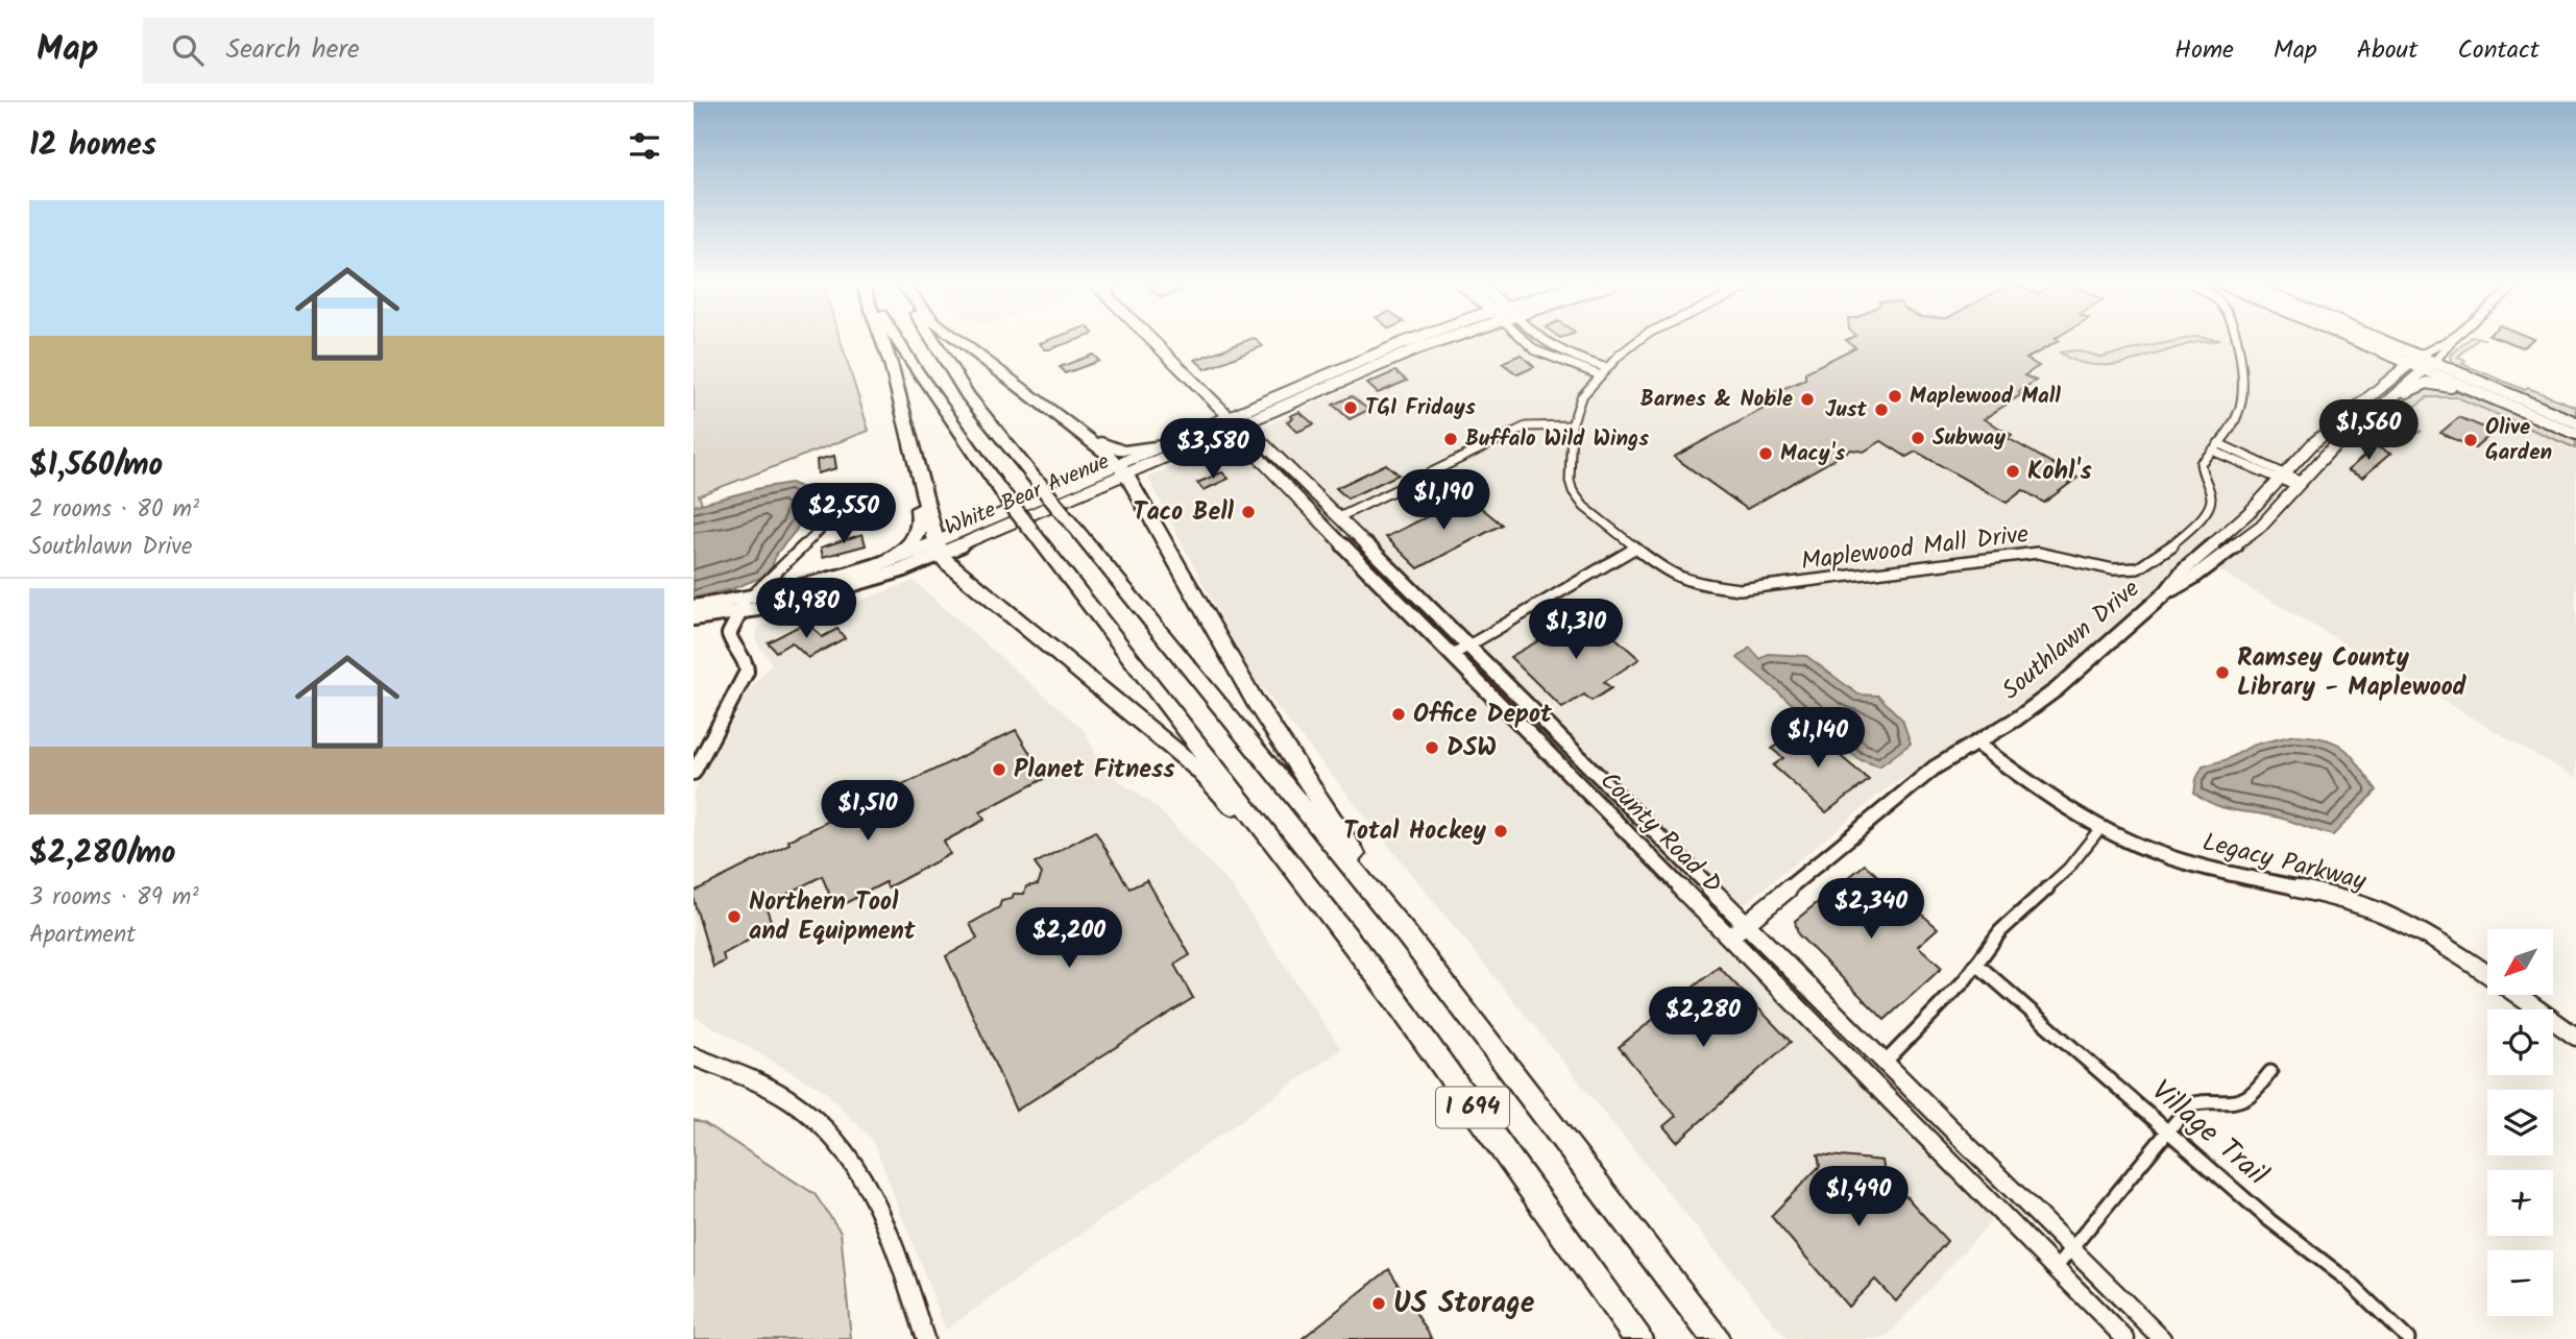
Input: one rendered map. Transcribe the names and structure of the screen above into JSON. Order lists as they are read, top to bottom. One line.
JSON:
{"streets":{"highway":["I 694"],"main road":["White Bear Avenue","Southlawn Drive","County Road D"],"street":["Maplewood Mall Drive","Legacy Parkway","Village Trail"]},"crossings":[["White Bear Avenue","County Road D"],["Southlawn Drive","County Road D"],["Southlawn Drive","Legacy Parkway"]],"places":["Maplewood Mall","Barnes & Noble","TGI Fridays","Just","Subway","Buffalo Wild Wings","Olive Garden","Macy's","Kohl's","Taco Bell","Ramsey County Library - Maplewood","Office Depot","DSW","Planet Fitness","Total Hockey","Northern Tool and Equipment","US Storage"],"north":"bottom left","page":{"header":"Map","search":"Search here","nav":["Home","Map","About","Contact"],"heading":"12 homes","list":[{"name":"$1,560/mo","note":"2 rooms · 80 m² · Southlawn Drive"},{"name":"$2,280/mo","note":"3 rooms · 89 m² · Apartment"}],"price":["$1,560","$3,580","$1,190","$2,550","$1,980","$1,310","$1,140","$1,510","$2,340","$2,200","$2,280","$1,490"],"map_buttons":["+","−"]}}
